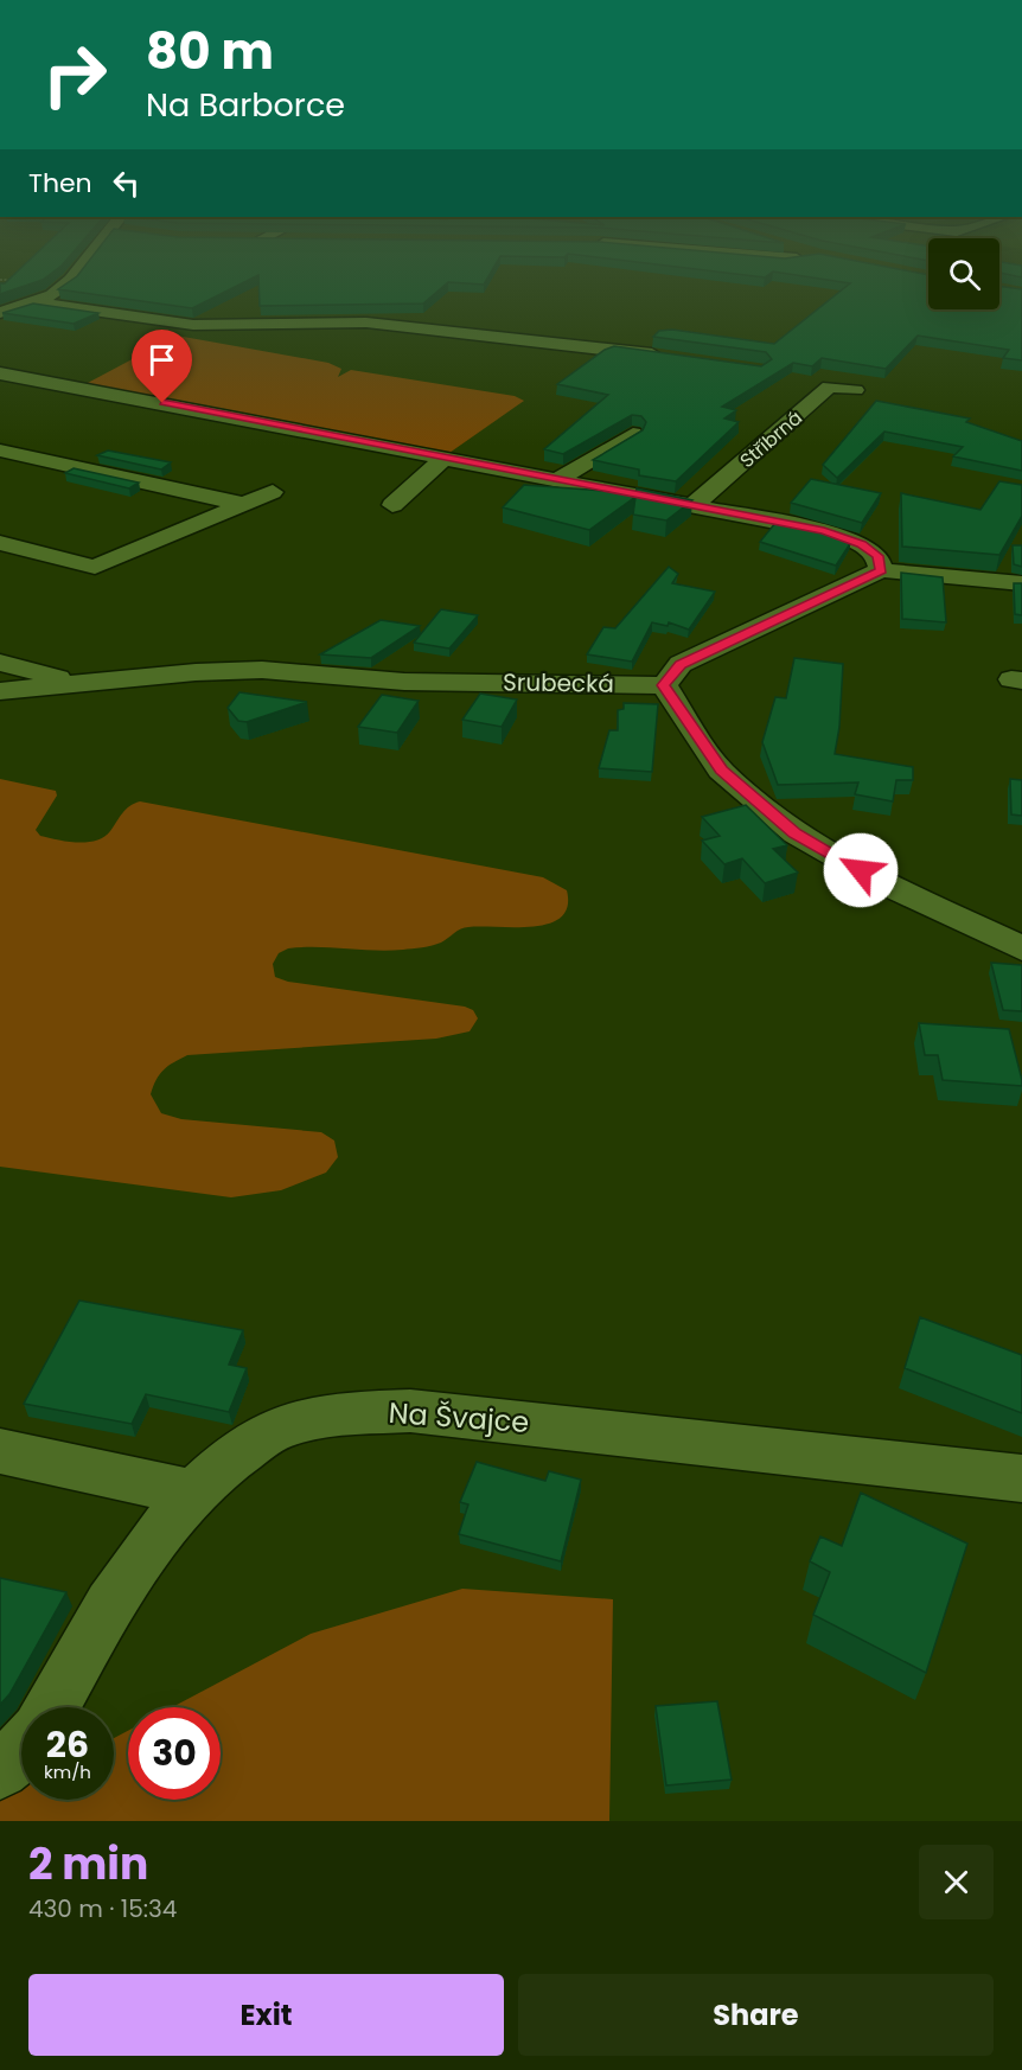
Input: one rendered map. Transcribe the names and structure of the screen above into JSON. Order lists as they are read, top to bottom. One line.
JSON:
{"streets":{"street":["Stříbrná","Srubecká","Na Švajce"]},"page":{"turn":["80 m","Na Barborce"],"then":"Then","speed":"26 km/h","limit":"30","heading":["2 min","430 m · 15:34"],"buttons":["Exit","Share"]}}
